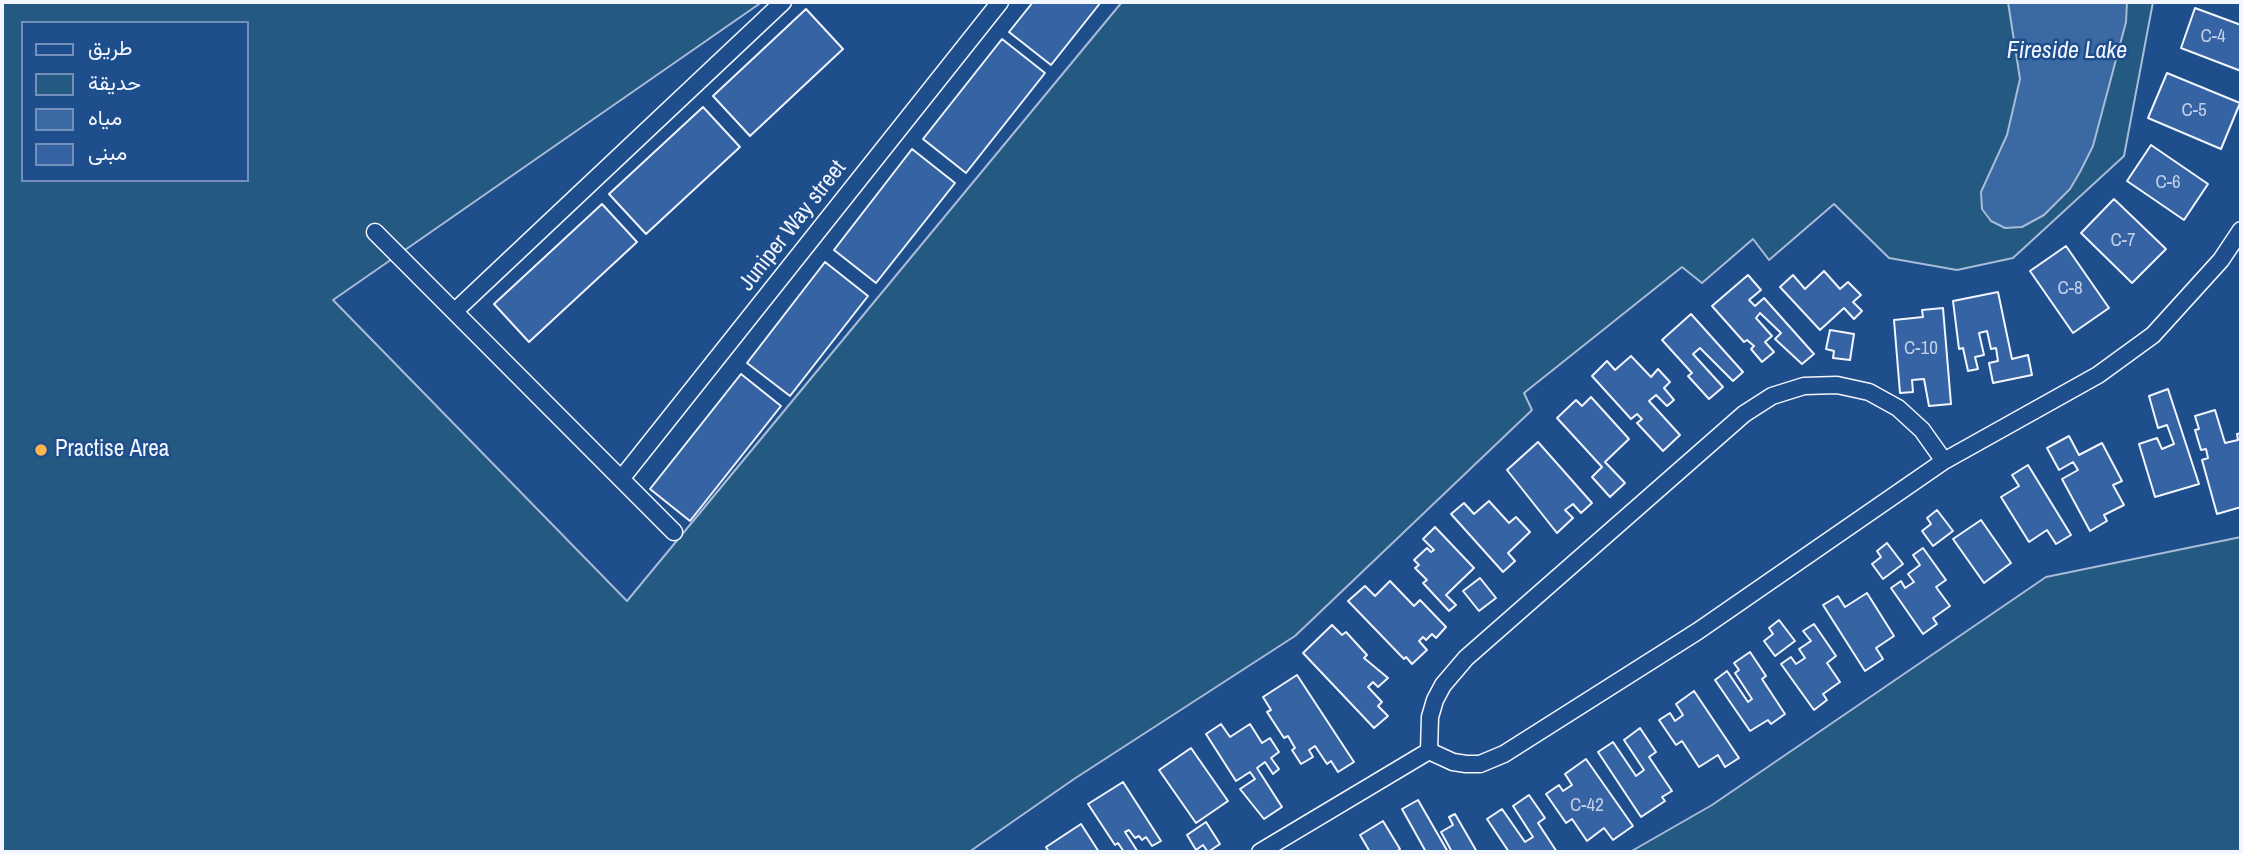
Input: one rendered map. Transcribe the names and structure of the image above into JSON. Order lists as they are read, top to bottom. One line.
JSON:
{"streets":{"street":["Juniper Way street"]},"water":["Fireside Lake"],"places":["Practise Area"],"house_numbers":["C-4","C-5","C-6","C-7","C-8","C-10","C-42"],"legend":["طريق","حديقة","مياه","مبنى"]}
